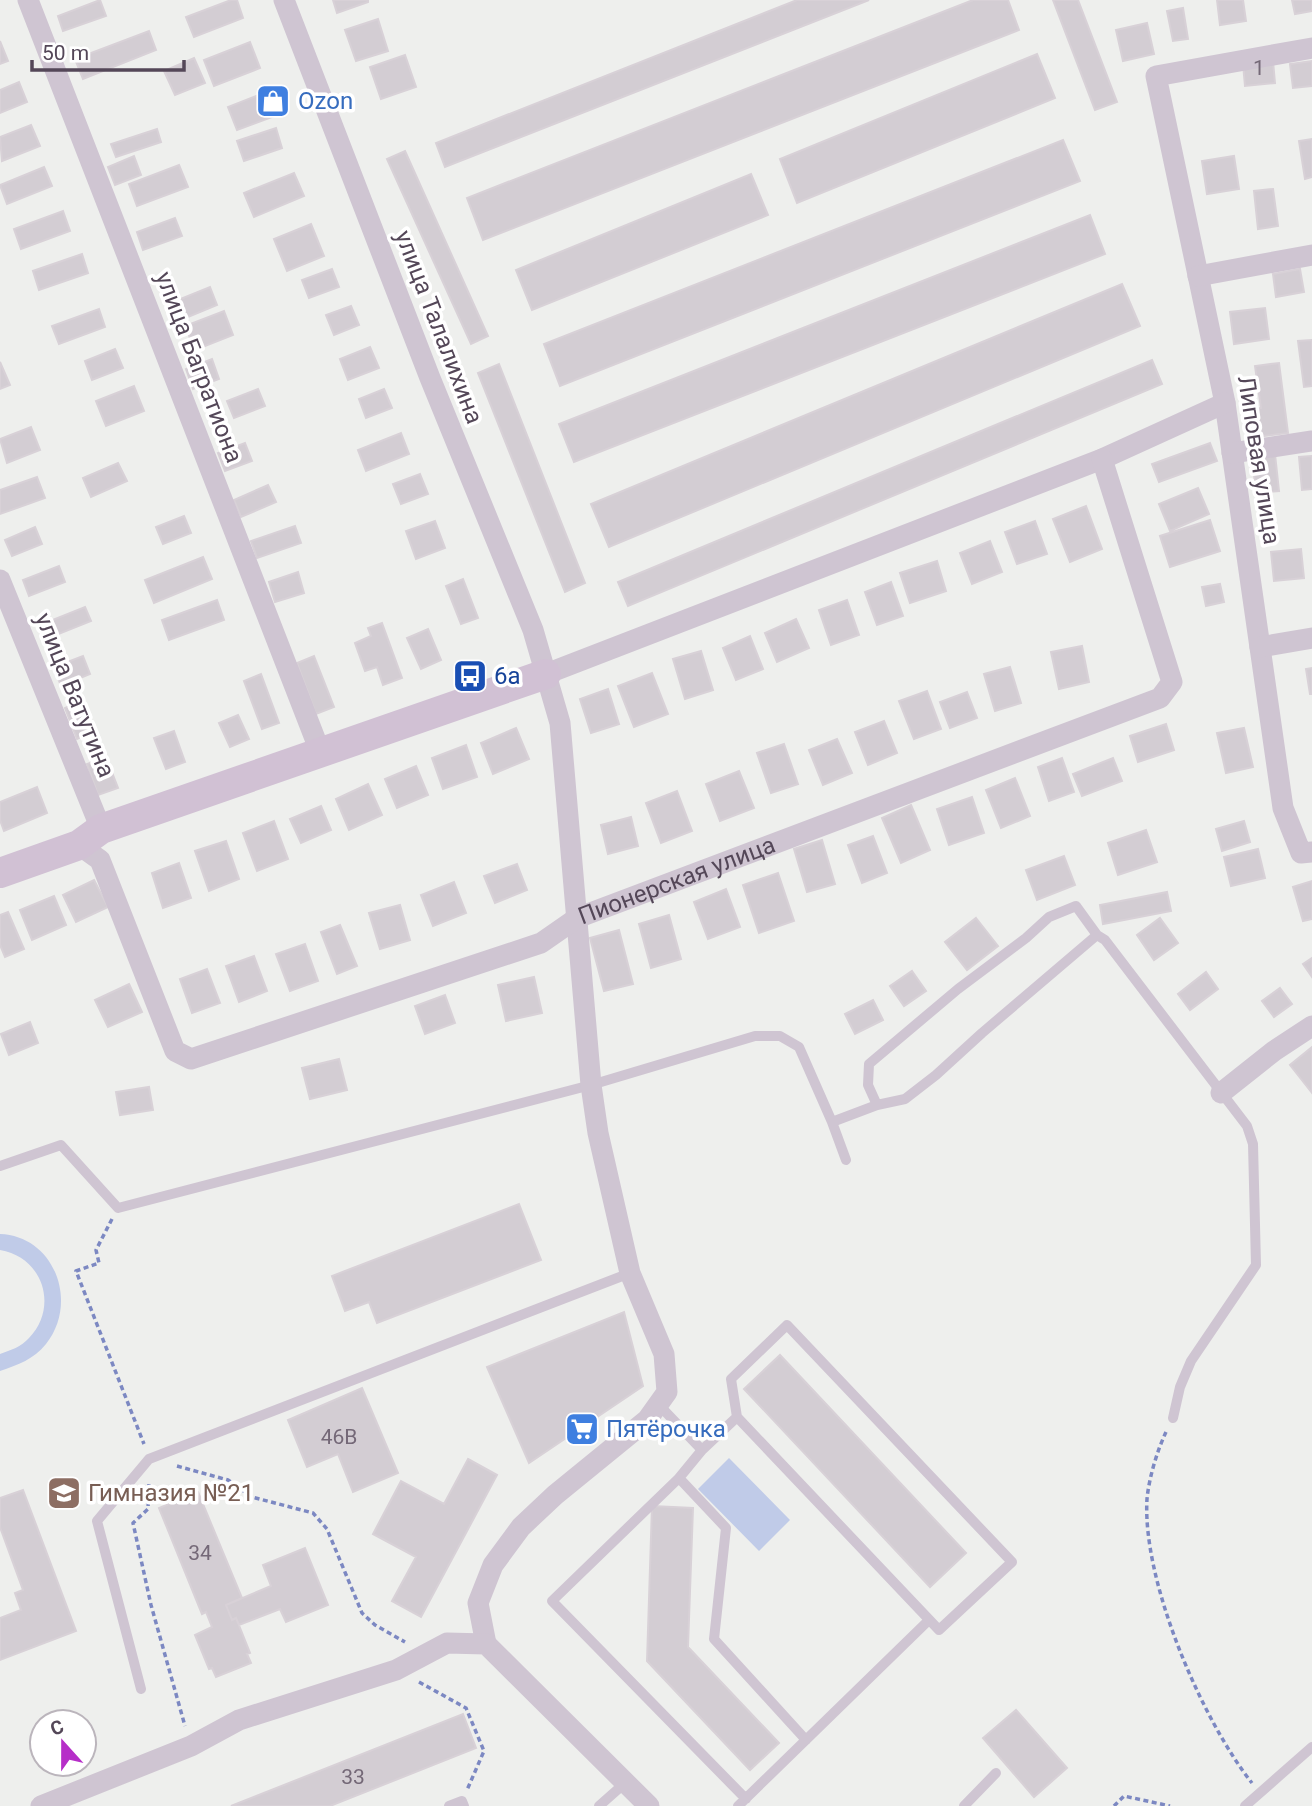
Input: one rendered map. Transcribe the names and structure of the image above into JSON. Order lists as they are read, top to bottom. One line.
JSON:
{"streets":{"street":["улица Талалихина","улица Багратиона","Липовая улица","улица Ватутина","Пионерская улица"]},"crossings":[["улица Талалихина","Пионерская улица"],["улица Ватутина","Пионерская улица"]],"places":{"shop":["Ozon"],"bus stop":["6а"],"supermarket":["Пятёрочка"],"school or university":["Гимназия №21"]},"house_numbers":["1","46В","34","33"],"scale_bar":"50 m","north":"top"}
